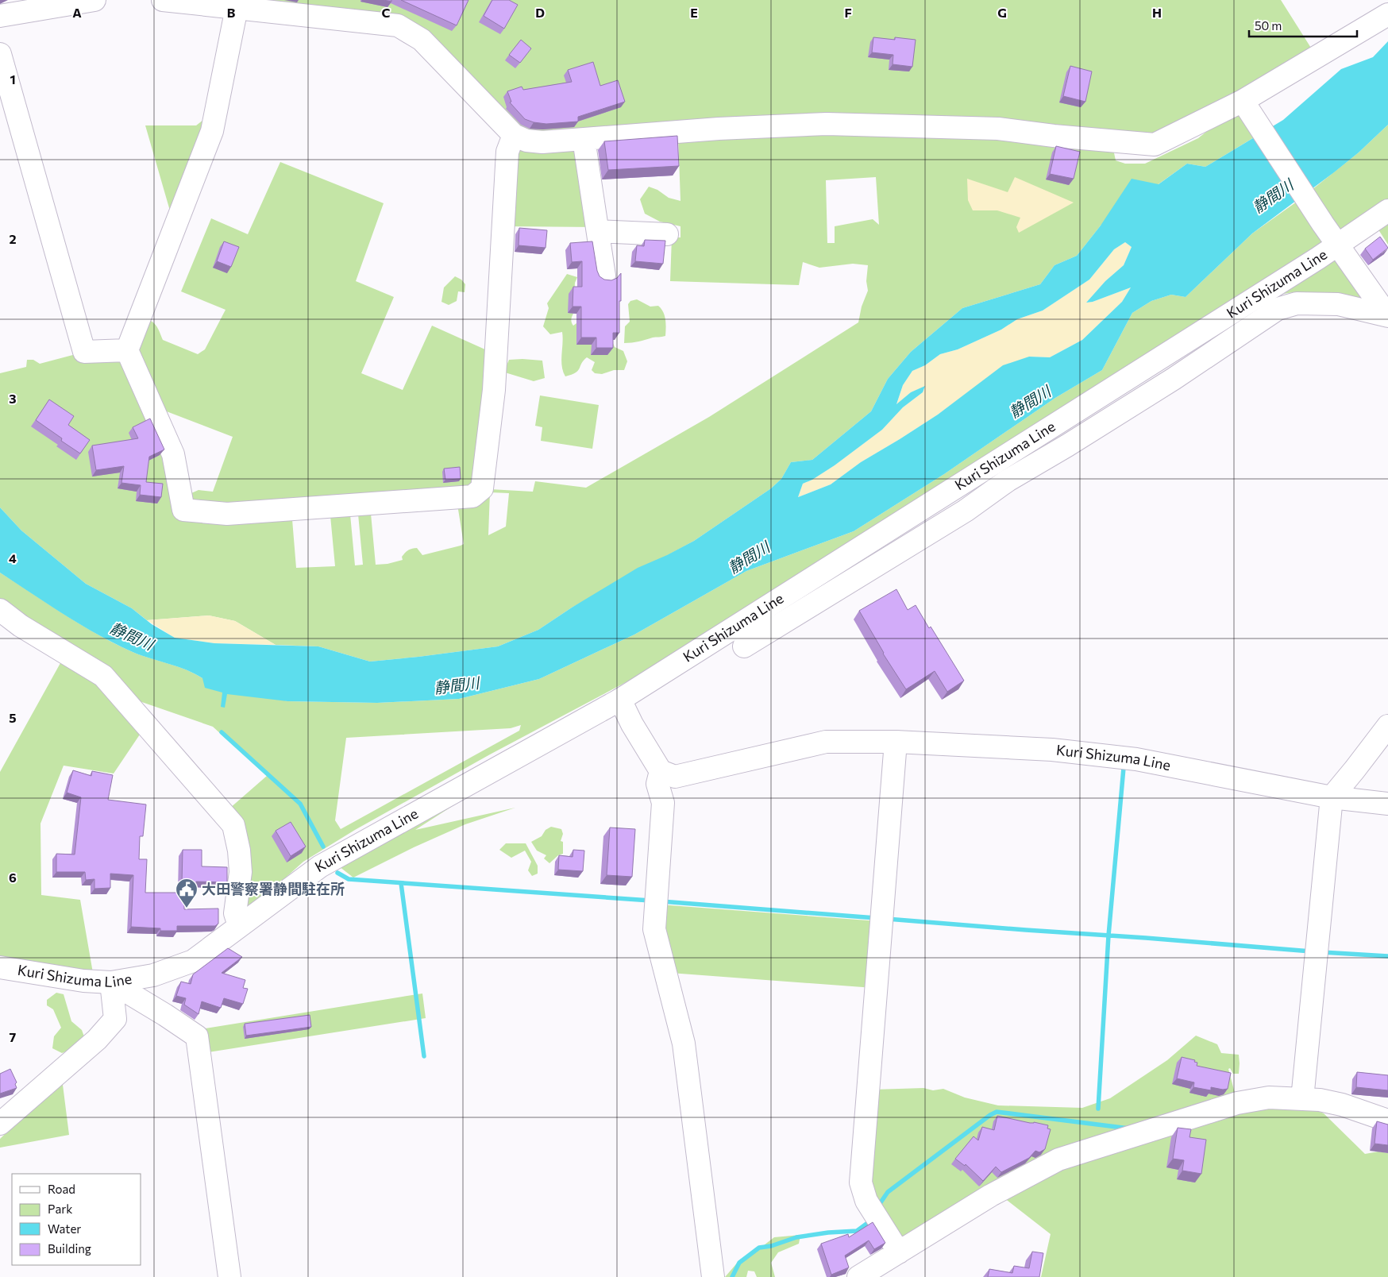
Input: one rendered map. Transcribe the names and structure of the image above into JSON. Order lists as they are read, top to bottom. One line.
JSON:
{"streets":{"street":["Kuri Shizuma Line"]},"water":["静間川"],"places":{"public building":["大田警察署静間駐在所"]},"legend":["Road","Park","Water","Building"],"scale_bar":"50 m","grid":{"columns":["A","B","C","D","E","F","G","H"],"rows":["1","2","3","4","5","6","7"]}}
